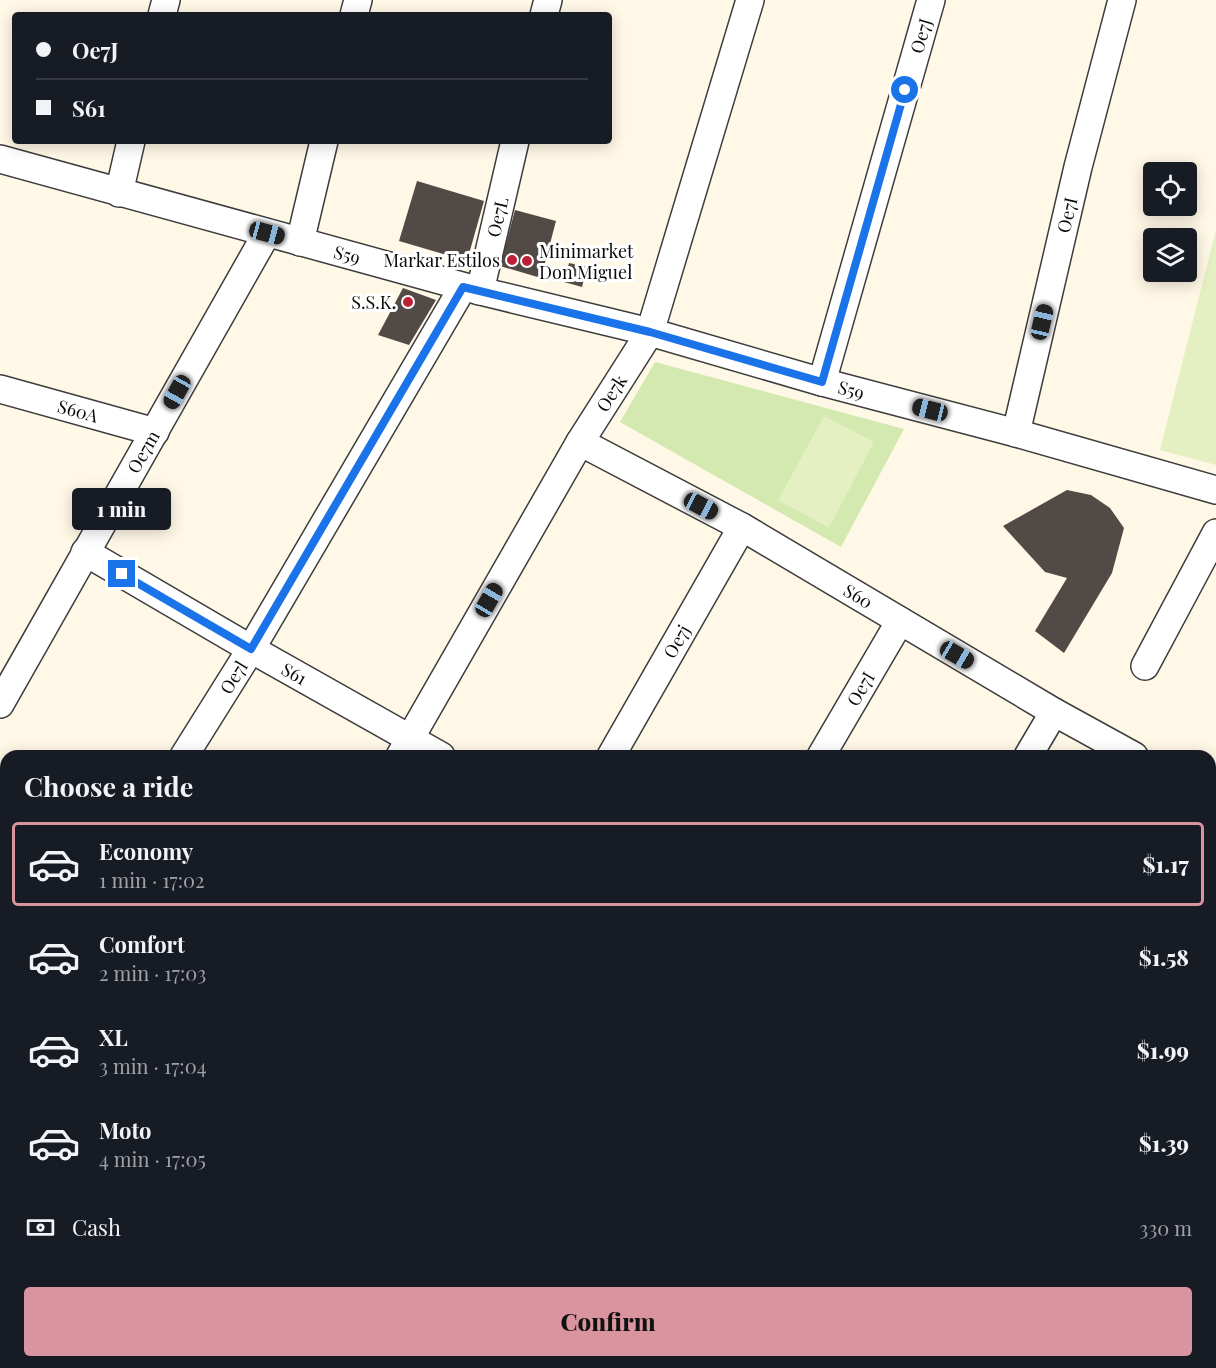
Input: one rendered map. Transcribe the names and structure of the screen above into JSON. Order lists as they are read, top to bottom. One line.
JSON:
{"streets":{"street":["Oe7J","Oe7L","Oe7I","S59","Oe7k","S60A","Oe7m","S60","Oe7j","S61","Oe7l"]},"crossings":[["Oe7J","S59"],["Oe7L","S59"],["Oe7L","Oe7l"],["Oe7I","S59"],["Oe7I","S60"],["S59","Oe7k"],["S59","Oe7m"],["S59","Oe7l"],["Oe7k","S60"],["Oe7k","S61"],["S60A","Oe7m"],["Oe7m","S61"],["S60","Oe7j"],["S61","Oe7l"]],"places":["Markar Estilos","Minimarket Don Miguel","S.S.K."],"page":{"banner":["Oe7J","S61"],"bubble":"1 min","heading":"Choose a ride","list":[{"name":"Economy","note":"1 min · 17:02","value":"$1.17"},{"name":"Comfort","note":"2 min · 17:03","value":"$1.58"},{"name":"XL","note":"3 min · 17:04","value":"$1.99"},{"name":"Moto","note":"4 min · 17:05","value":"$1.39"}],"pay":["Cash","330 m"],"buttons":"Confirm"}}
